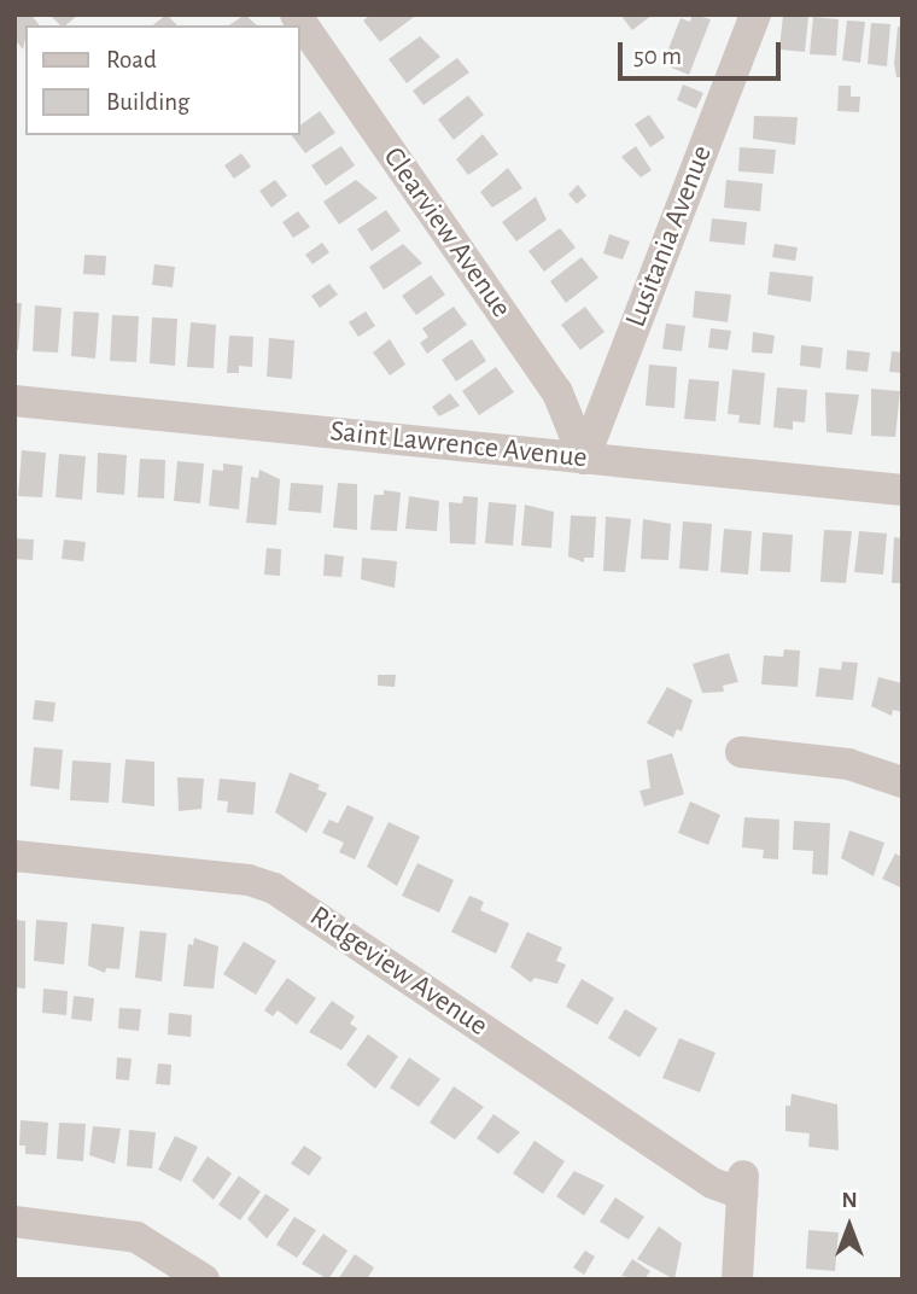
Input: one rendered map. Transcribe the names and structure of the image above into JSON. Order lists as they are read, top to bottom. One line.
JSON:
{"streets":{"street":["Clearview Avenue","Lusitania Avenue","Saint Lawrence Avenue","Ridgeview Avenue"]},"crossings":[["Clearview Avenue","Lusitania Avenue"],["Clearview Avenue","Saint Lawrence Avenue"],["Lusitania Avenue","Saint Lawrence Avenue"]],"legend":["Road","Building"],"scale_bar":"50 m","north":"top"}
